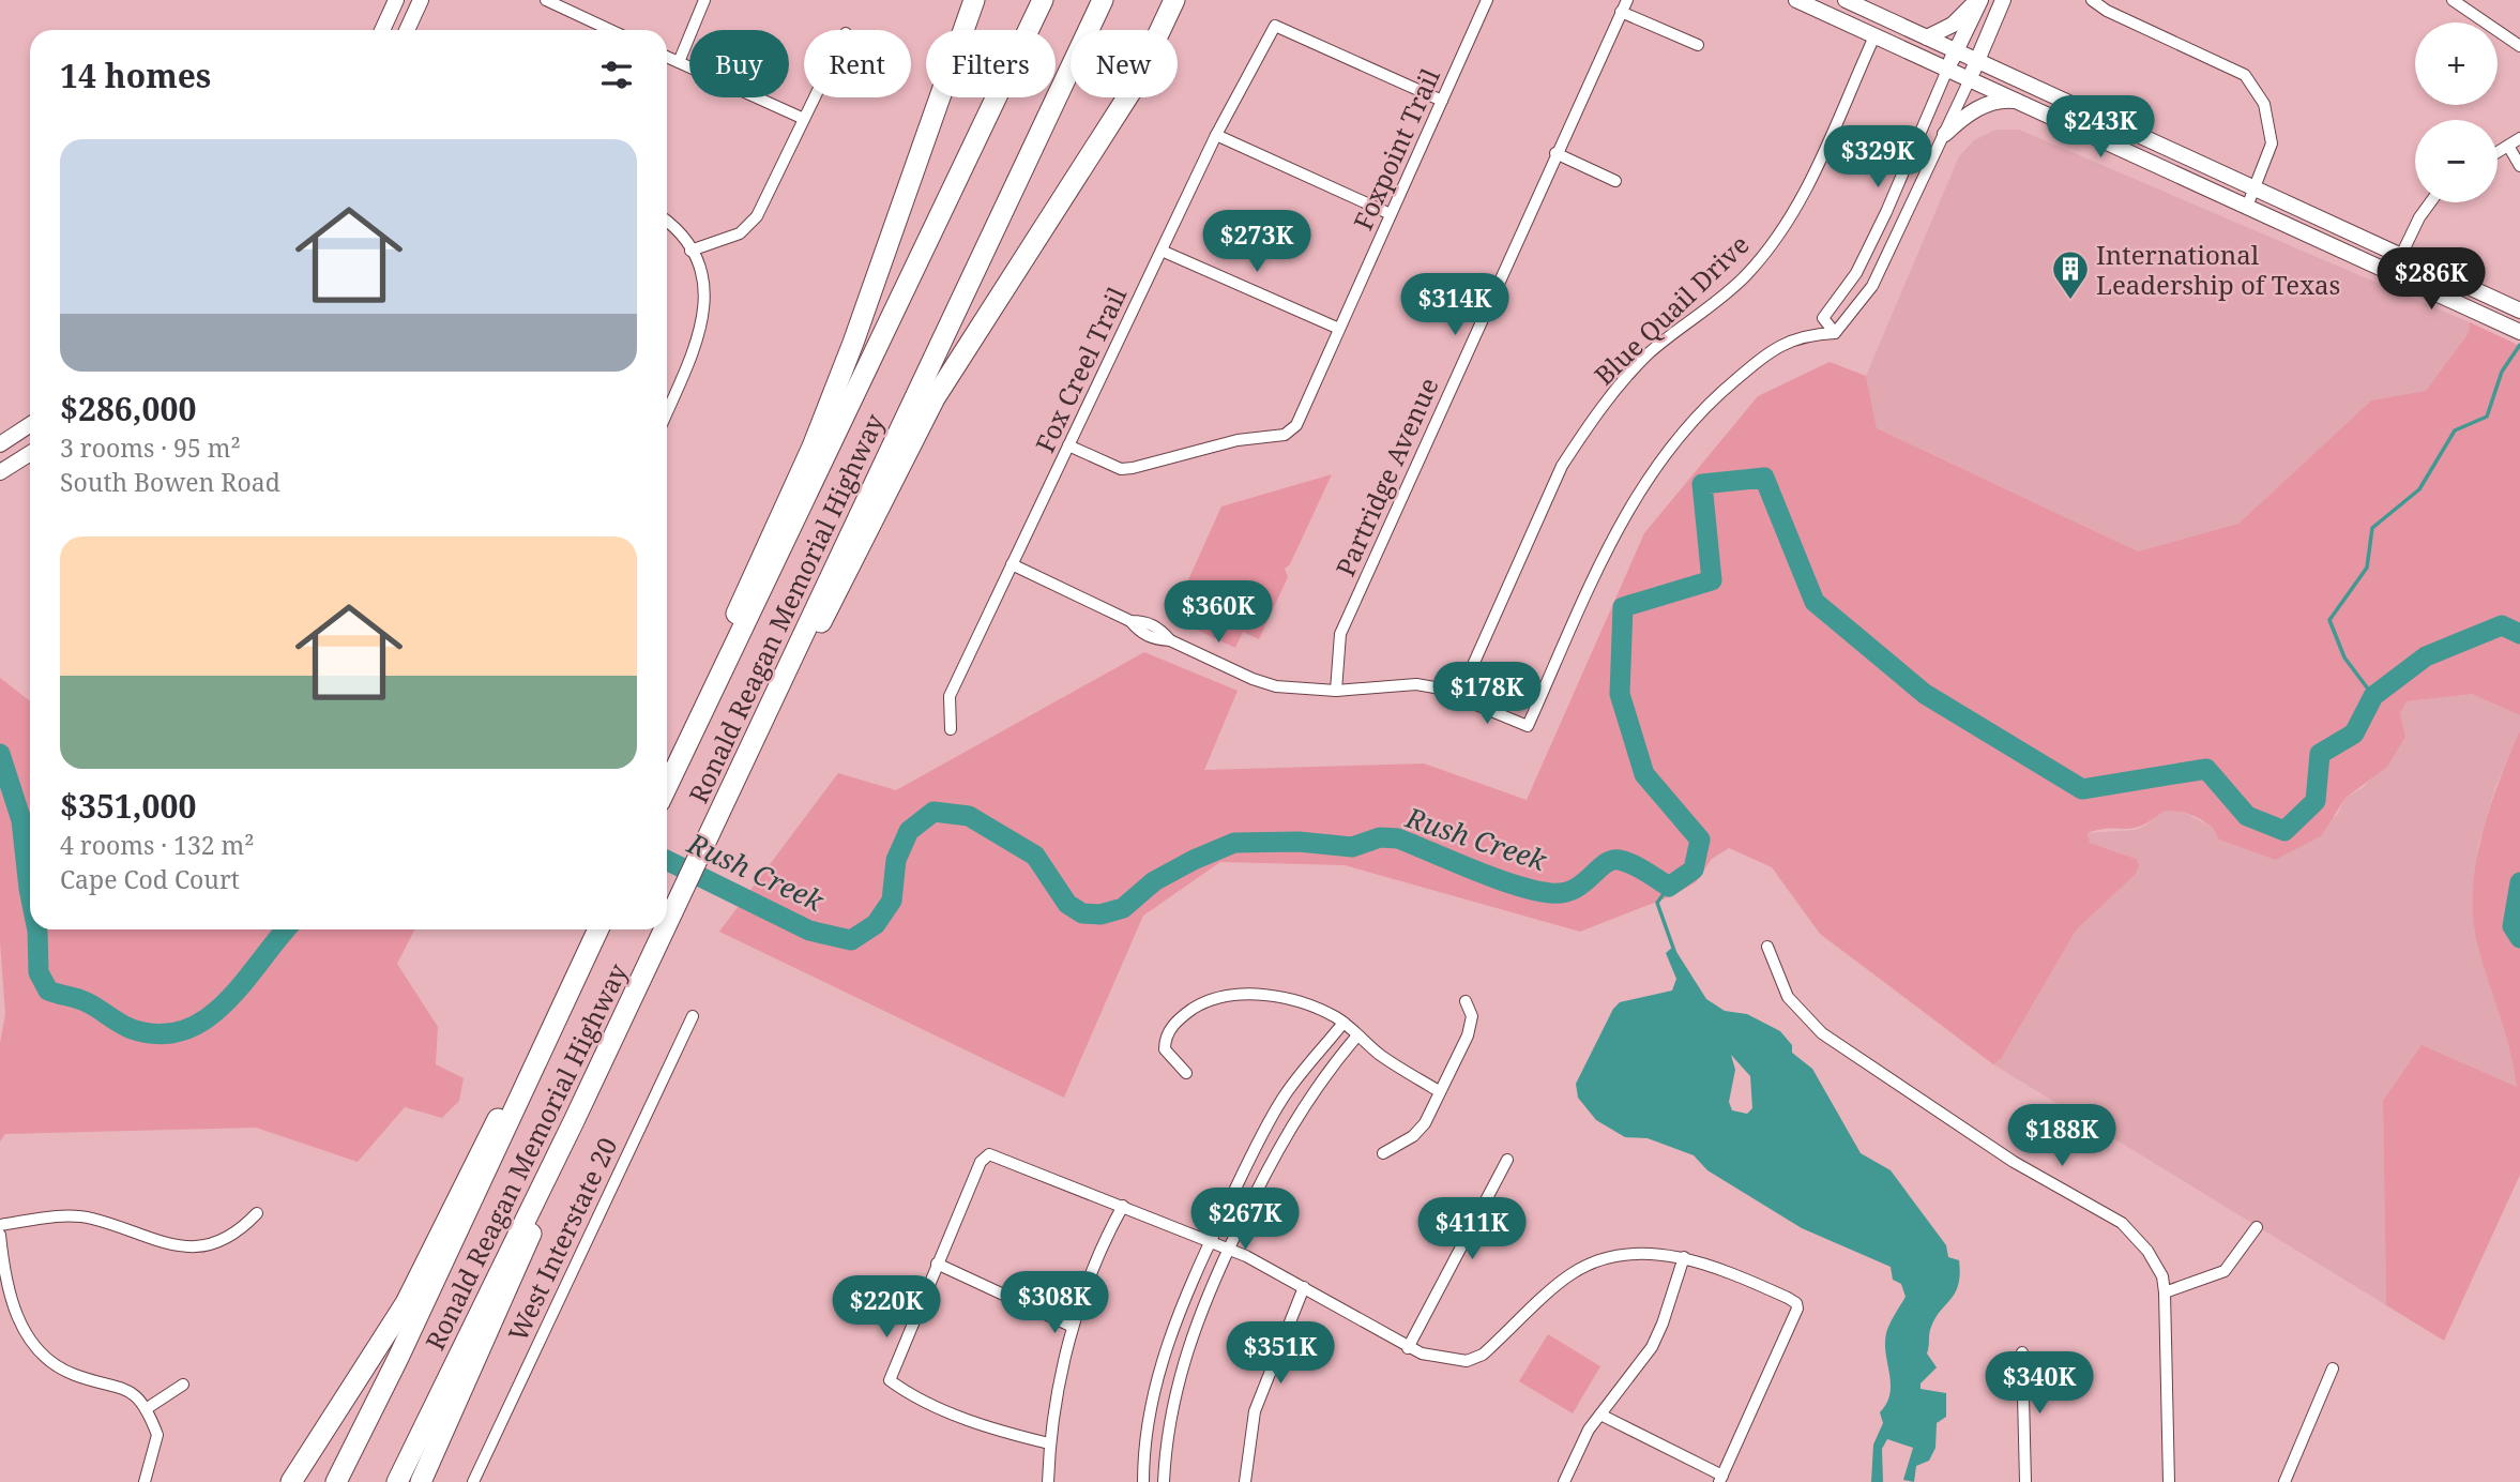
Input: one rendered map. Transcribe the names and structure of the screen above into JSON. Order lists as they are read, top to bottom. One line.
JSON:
{"streets":{"highway":["Ronald Reagan Memorial Highway"],"street":["Foxpoint Trail","Blue Quail Drive","Fox Creel Trail","Partridge Avenue","West Interstate 20"]},"crossings":[["Foxpoint Trail","Fox Creel Trail"]],"water":["Rush Creek"],"places":{"building":["International Leadership of Texas"]},"page":{"map_buttons":["+","−"],"chip":["Buy","Rent","Filters","New"],"heading":"14 homes","price":["$243K","$329K","$273K","$286K","$314K","$360K","$178K","$188K","$267K","$411K","$308K","$220K","$351K","$340K"],"list":[{"name":"$286,000","note":"3 rooms · 95 m² · South Bowen Road"},{"name":"$351,000","note":"4 rooms · 132 m² · Cape Cod Court"}]}}
